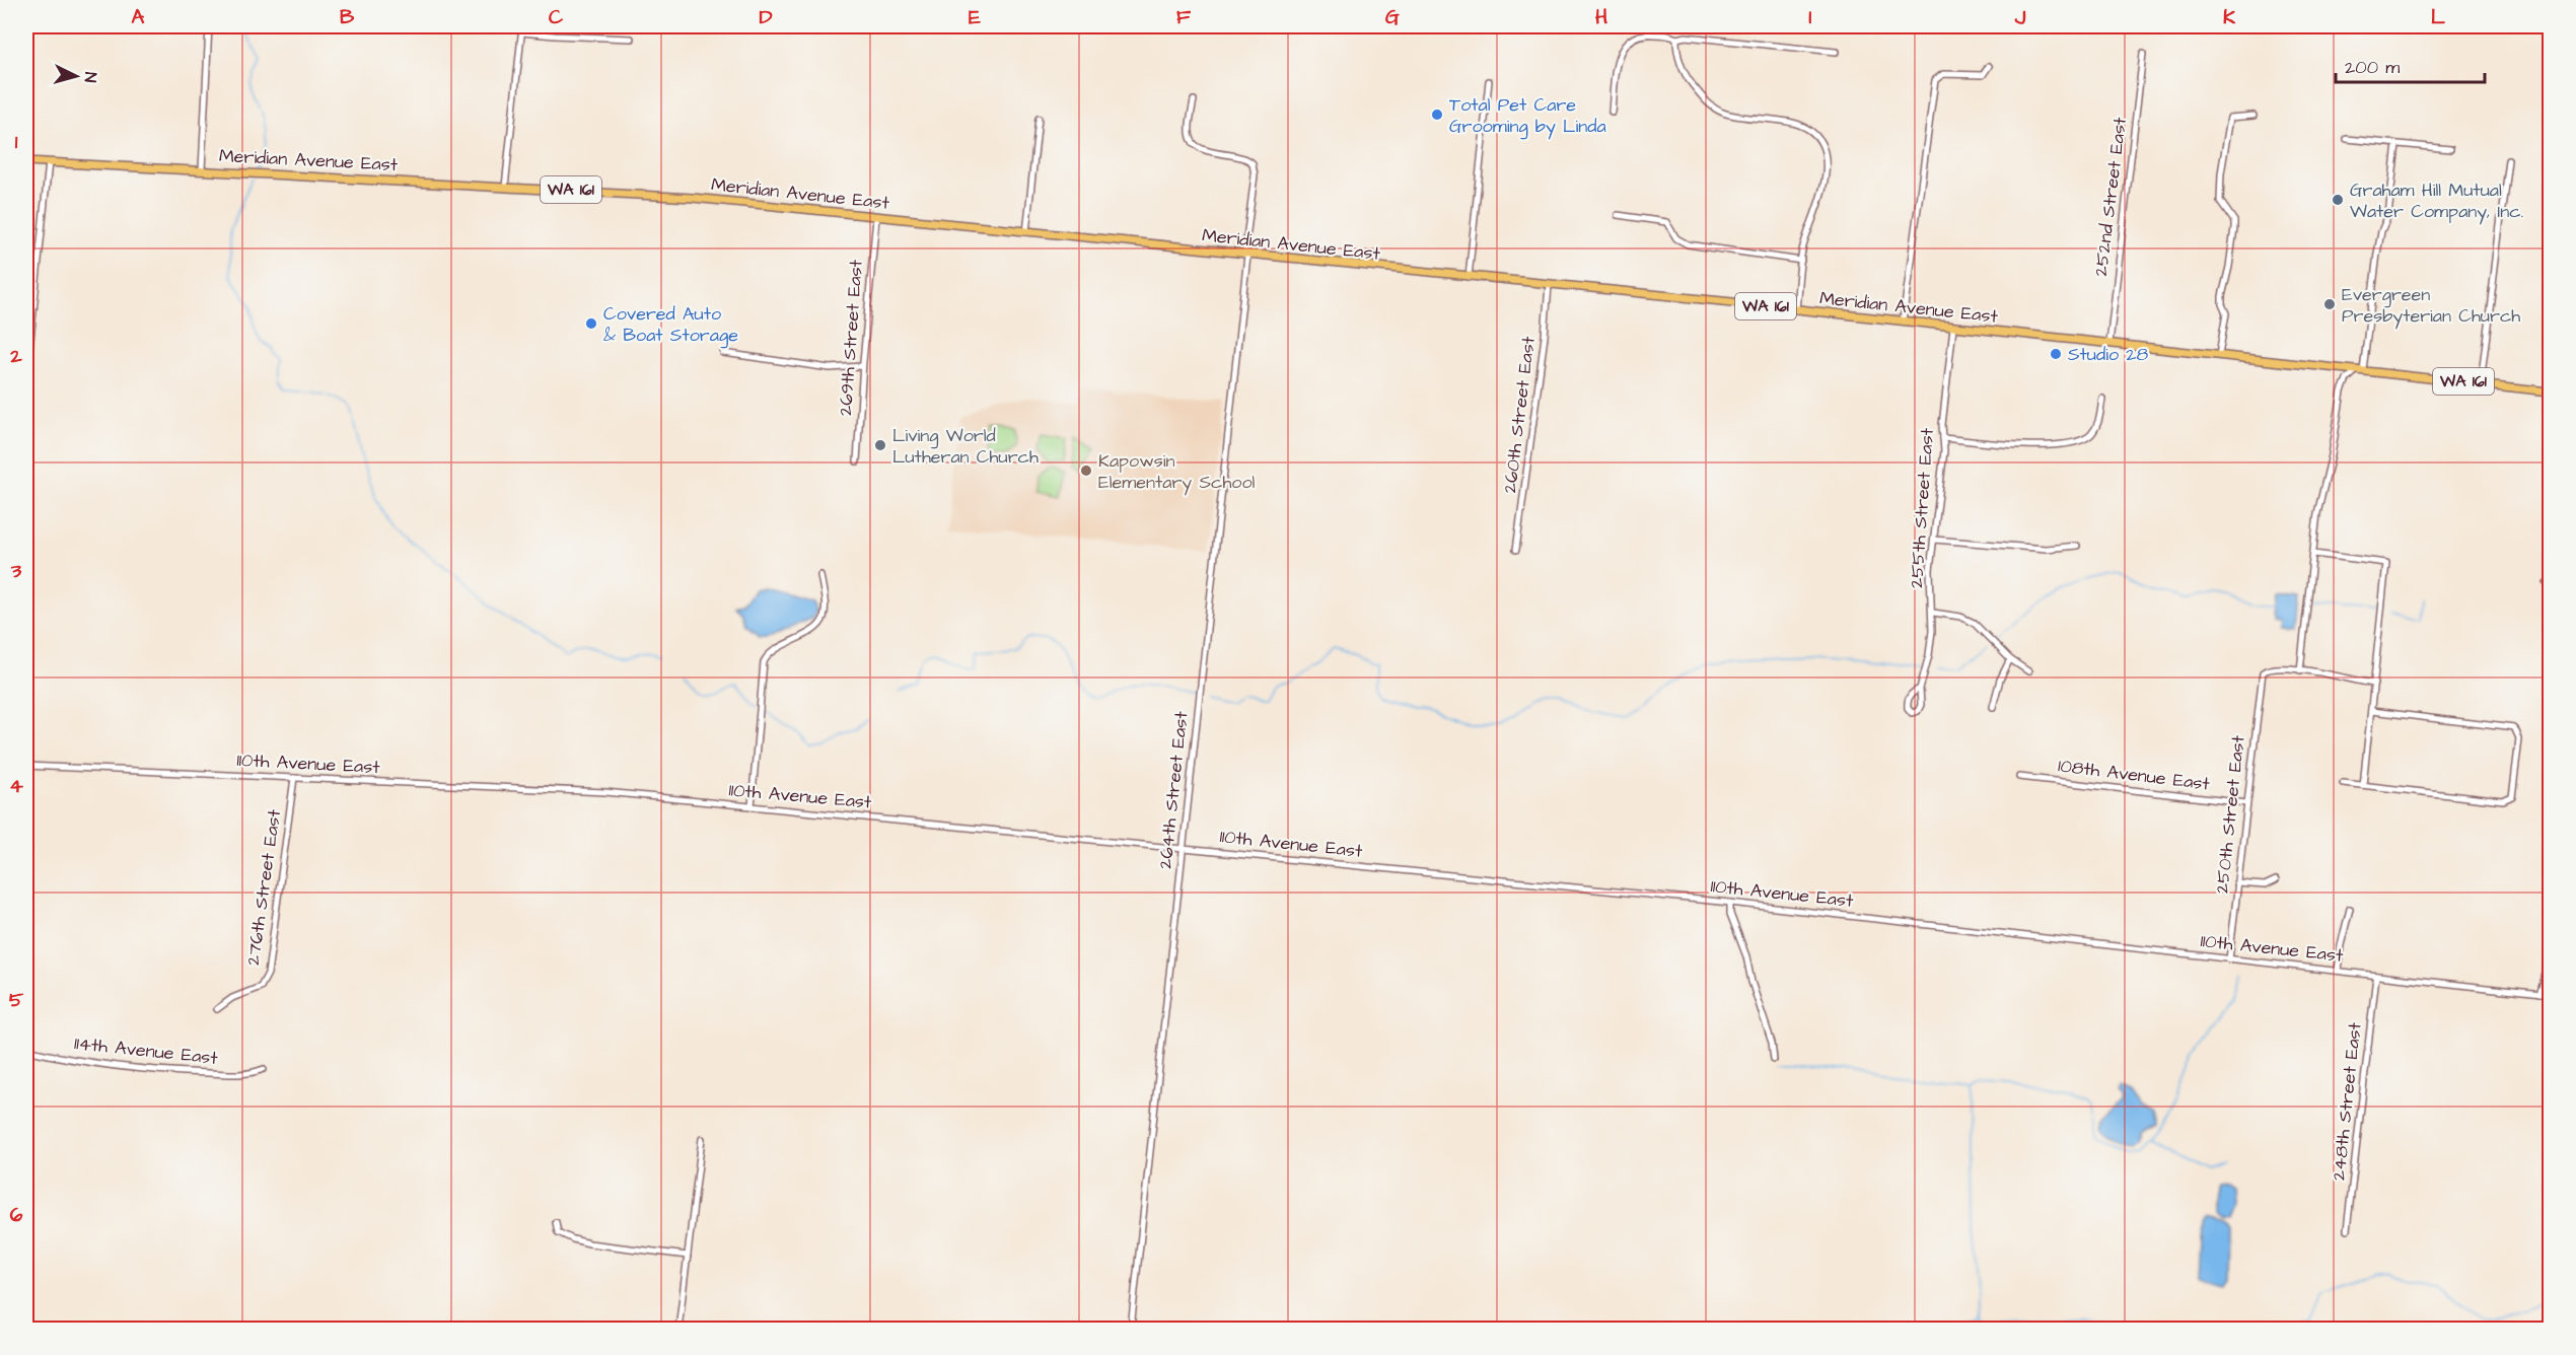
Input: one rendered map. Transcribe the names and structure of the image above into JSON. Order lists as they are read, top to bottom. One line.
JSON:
{"streets":{"main road":["Meridian Avenue East","WA 161"],"street":["252nd Street East","269th Street East","260th Street East","255th Street East","110th Avenue East","108th Avenue East","264th Street East","250th Street East","276th Street East","114th Avenue East","248th Street East"]},"crossings":[["Meridian Avenue East","252nd Street East"],["Meridian Avenue East","269th Street East"],["Meridian Avenue East","260th Street East"],["Meridian Avenue East","255th Street East"],["Meridian Avenue East","264th Street East"],["110th Avenue East","264th Street East"],["110th Avenue East","250th Street East"],["110th Avenue East","276th Street East"],["110th Avenue East","248th Street East"],["108th Avenue East","250th Street East"]],"places":["Total Pet Care Grooming by Linda","Graham Hill Mutual Water Company, Inc.","Evergreen Presbyterian Church","Covered Auto & Boat Storage","Studio 28","Living World Lutheran Church","Kapowsin Elementary School"],"scale_bar":"200 m","north":"right","grid":{"columns":["A","B","C","D","E","F","G","H","I","J","K","L"],"rows":["1","2","3","4","5","6"]}}
